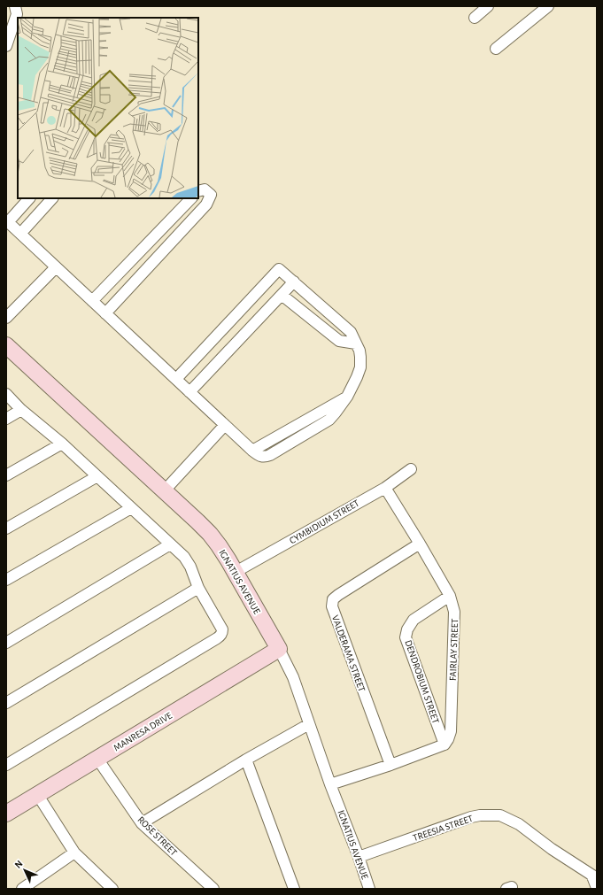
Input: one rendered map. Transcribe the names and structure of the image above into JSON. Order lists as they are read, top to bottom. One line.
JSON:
{"streets":{"street":["CYMBIDIUM STREET","IGNATIUS AVENUE","FAIRLAY STREET","VALDERAMA STREET","DENDROBIUM STREET","MANRESA DRIVE","TREESIA STREET","ROSE STREET"]},"crossings":[["CYMBIDIUM STREET","IGNATIUS AVENUE"],["CYMBIDIUM STREET","FAIRLAY STREET"],["IGNATIUS AVENUE","MANRESA DRIVE"],["IGNATIUS AVENUE","TREESIA STREET"],["FAIRLAY STREET","VALDERAMA STREET"],["FAIRLAY STREET","DENDROBIUM STREET"],["MANRESA DRIVE","ROSE STREET"]],"north":"top left"}
